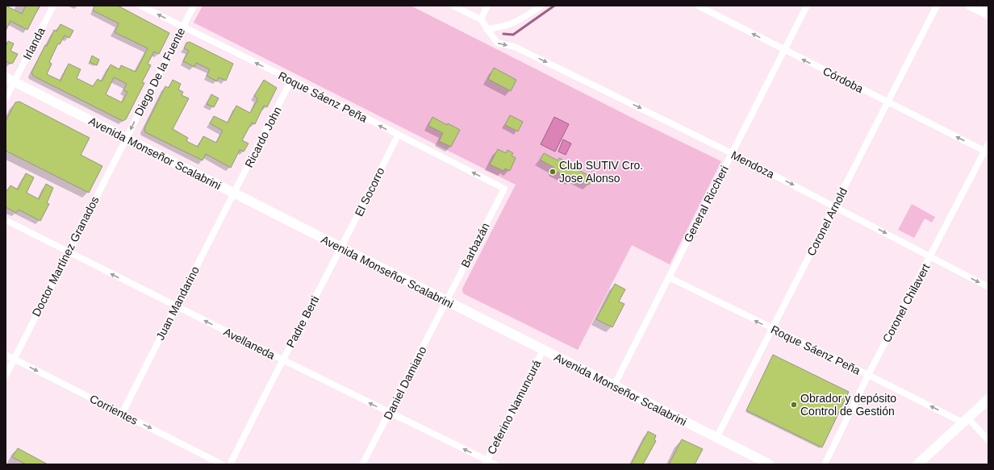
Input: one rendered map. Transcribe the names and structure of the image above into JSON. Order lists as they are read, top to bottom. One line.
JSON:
{"streets":{"main road":["Avenida Monseñor Scalabrini"],"street":["Irlanda","Diego De la Fuente","Córdoba","Roque Sáenz Peña","Ricardo John","Mendoza","El Socorro","General Riccheri","Coronel Arnold","Barbazán","Doctor Martínez Granados","Juan Mandarino","Coronel Chilavert","Padre Berti","Avellaneda","Daniel Damiano","Ceferino Namuncurá","Corrientes"]},"crossings":[["Irlanda","Avenida Monseñor Scalabrini"],["Diego De la Fuente","Roque Sáenz Peña"],["Diego De la Fuente","Avenida Monseñor Scalabrini"],["Diego De la Fuente","Doctor Martínez Granados"],["Córdoba","General Riccheri"],["Córdoba","Coronel Arnold"],["Córdoba","Coronel Chilavert"],["Roque Sáenz Peña","Ricardo John"],["Roque Sáenz Peña","El Socorro"],["Roque Sáenz Peña","General Riccheri"],["Roque Sáenz Peña","Coronel Arnold"],["Roque Sáenz Peña","Barbazán"],["Roque Sáenz Peña","Coronel Chilavert"],["Ricardo John","Avenida Monseñor Scalabrini"],["Ricardo John","Juan Mandarino"],["Avenida Monseñor Scalabrini","El Socorro"],["Avenida Monseñor Scalabrini","General Riccheri"],["Avenida Monseñor Scalabrini","Coronel Arnold"],["Avenida Monseñor Scalabrini","Barbazán"],["Avenida Monseñor Scalabrini","Doctor Martínez Granados"],["Avenida Monseñor Scalabrini","Juan Mandarino"],["Avenida Monseñor Scalabrini","Padre Berti"],["Avenida Monseñor Scalabrini","Daniel Damiano"],["Avenida Monseñor Scalabrini","Ceferino Namuncurá"],["Mendoza","General Riccheri"],["Mendoza","Coronel Arnold"],["Mendoza","Coronel Chilavert"],["El Socorro","Padre Berti"],["Barbazán","Daniel Damiano"],["Doctor Martínez Granados","Avellaneda"],["Doctor Martínez Granados","Corrientes"],["Juan Mandarino","Avellaneda"],["Juan Mandarino","Corrientes"],["Padre Berti","Avellaneda"],["Avellaneda","Daniel Damiano"],["Avellaneda","Ceferino Namuncurá"]],"one_way":["Diego De la Fuente","Córdoba","Roque Sáenz Peña","Mendoza","Avellaneda","Corrientes"],"places":["Club SUTIV Cro. Jose Alonso","Obrador y depósito Control de Gestión"]}
